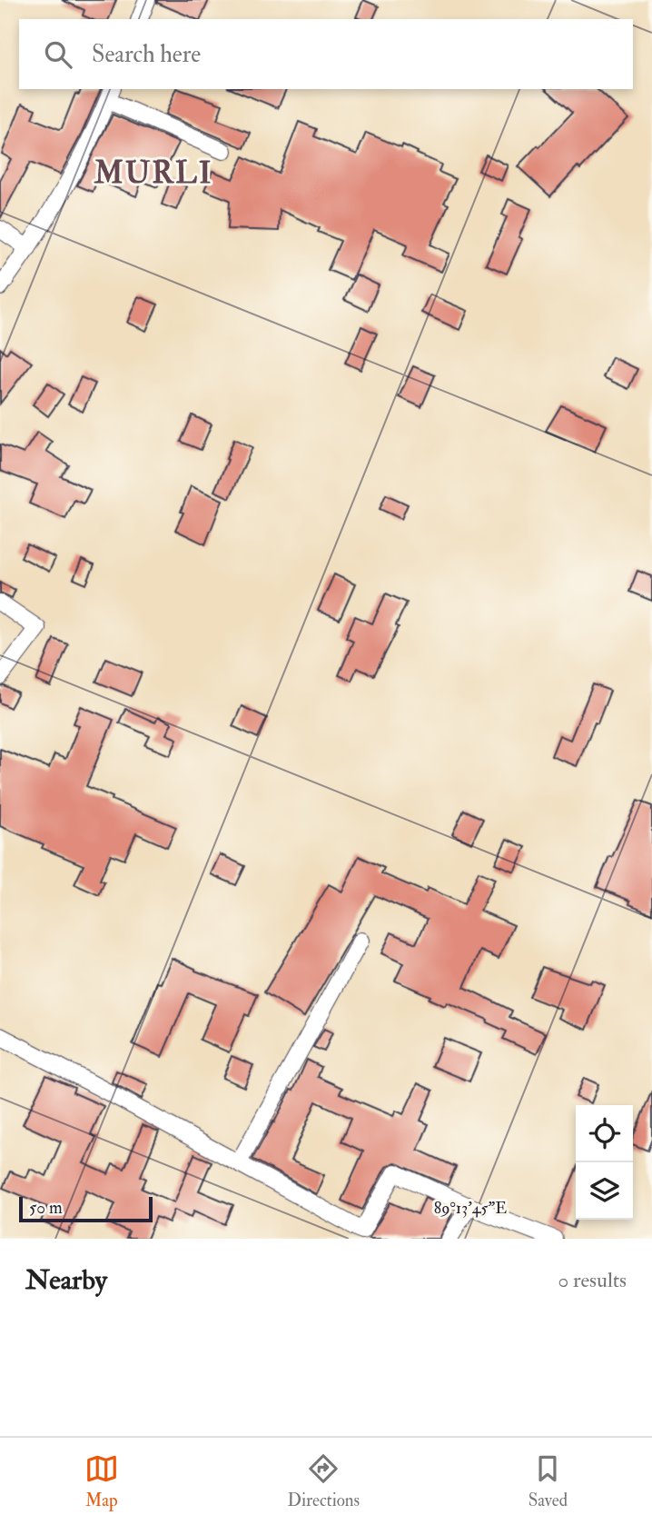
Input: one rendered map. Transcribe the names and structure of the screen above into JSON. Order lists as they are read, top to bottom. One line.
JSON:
{"districts":["MURLI"],"scale_bar":"50 m","page":{"search":"Search here","scale":"50 m","heading":["Nearby","0 results"],"nav":["Map","Directions","Saved"]},"coordinates":["89°13'45\"E"]}
